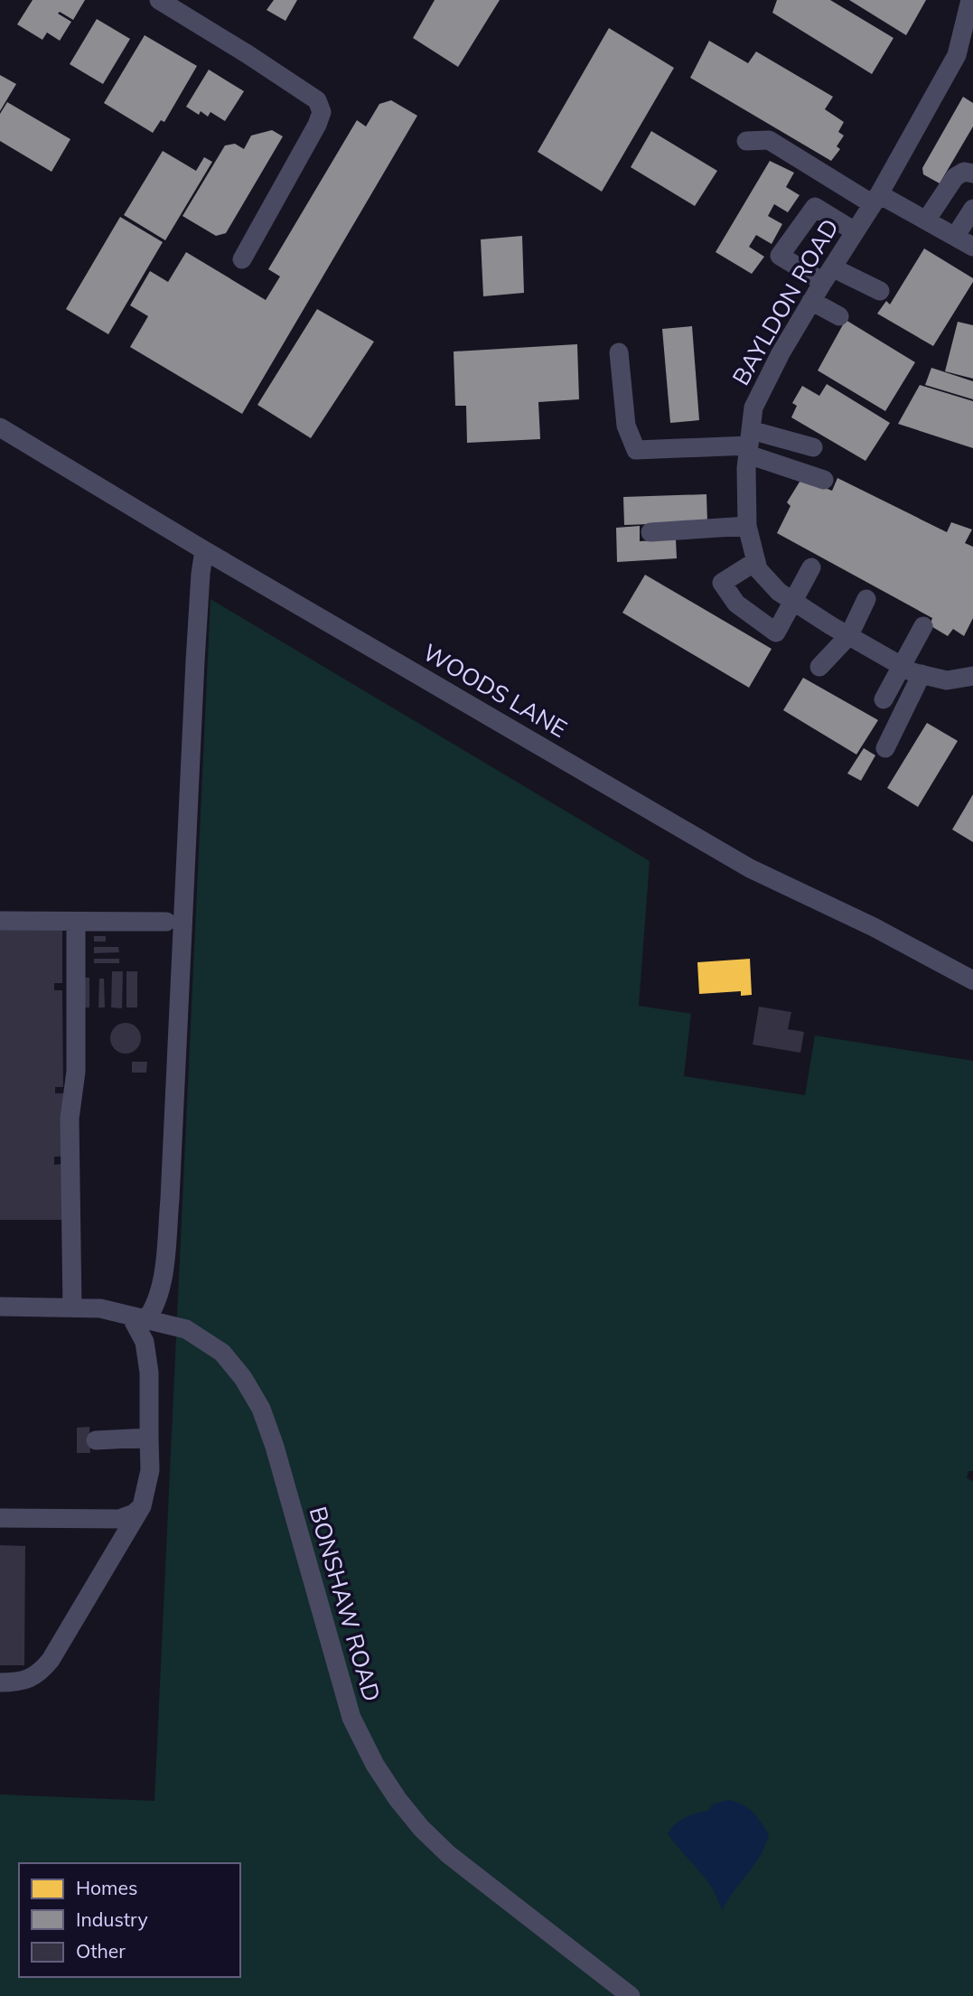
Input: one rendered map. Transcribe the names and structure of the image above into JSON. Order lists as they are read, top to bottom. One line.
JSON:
{"streets":{"street":["BAYLDON ROAD","WOODS LANE","BONSHAW ROAD"]},"legend":["Homes","Industry","Other"]}
